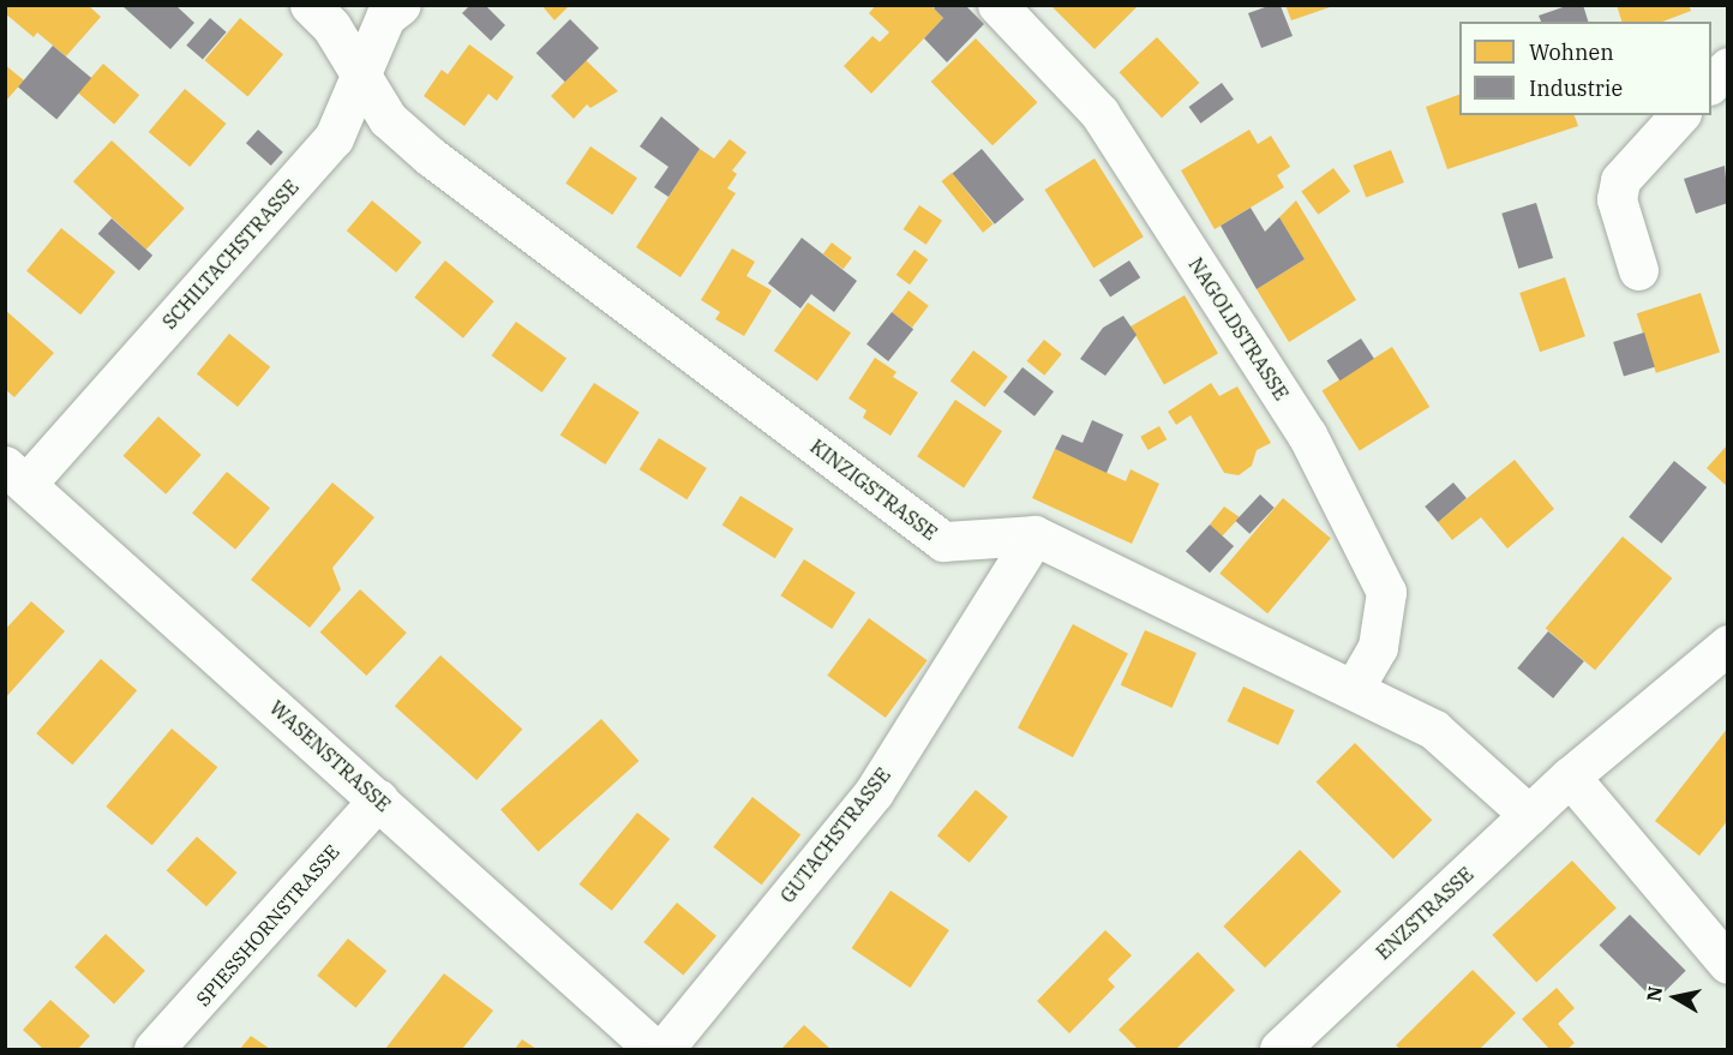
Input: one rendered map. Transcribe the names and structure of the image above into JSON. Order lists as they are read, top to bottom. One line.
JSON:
{"streets":{"street":["SCHILTACHSTRASSE","NAGOLDSTRASSE","KINZIGSTRASSE","WASENSTRASSE","GUTACHSTRASSE","ENZSTRASSE","SPIESSHORNSTRASSE"]},"crossings":[["SCHILTACHSTRASSE","KINZIGSTRASSE"],["SCHILTACHSTRASSE","WASENSTRASSE"],["NAGOLDSTRASSE","KINZIGSTRASSE"],["KINZIGSTRASSE","GUTACHSTRASSE"],["KINZIGSTRASSE","ENZSTRASSE"],["WASENSTRASSE","SPIESSHORNSTRASSE"]],"legend":["Wohnen","Industrie"],"north":"left"}
